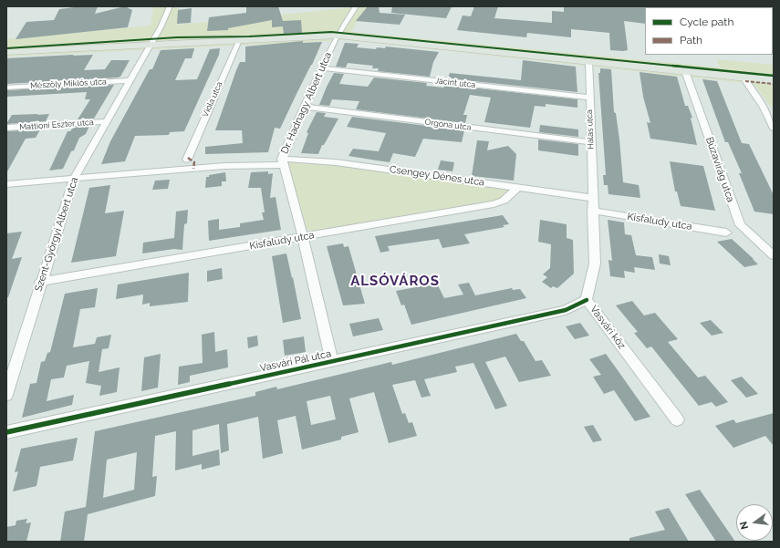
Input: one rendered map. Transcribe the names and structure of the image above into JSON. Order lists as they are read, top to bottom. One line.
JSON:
{"streets":{"street":["Jácint utca","Mészöly Miklós utca","Viola utca","Dr. Hadnagy Albert utca","Mattioni Eszter utca","Orgona utca","Halas utca","Búzavirág utca","Csengey Dénes utca","Kisfaludy utca","Szent-Györgyi Albert utca","Vasvári köz","Vasvári Pál utca"]},"crossings":[["Jácint utca","Dr. Hadnagy Albert utca"],["Jácint utca","Halas utca"],["Mészöly Miklós utca","Szent-Györgyi Albert utca"],["Dr. Hadnagy Albert utca","Orgona utca"],["Dr. Hadnagy Albert utca","Csengey Dénes utca"],["Dr. Hadnagy Albert utca","Kisfaludy utca"],["Dr. Hadnagy Albert utca","Vasvári Pál utca"],["Mattioni Eszter utca","Szent-Györgyi Albert utca"],["Orgona utca","Halas utca"],["Halas utca","Csengey Dénes utca"],["Halas utca","Vasvári köz"],["Csengey Dénes utca","Kisfaludy utca"],["Csengey Dénes utca","Szent-Györgyi Albert utca"],["Csengey Dénes utca","Vasvári köz"],["Kisfaludy utca","Szent-Györgyi Albert utca"],["Kisfaludy utca","Vasvári köz"],["Vasvári köz","Vasvári Pál utca"]],"districts":["ALSÓVÁROS"],"legend":["Cycle path","Path"],"north":"left"}
